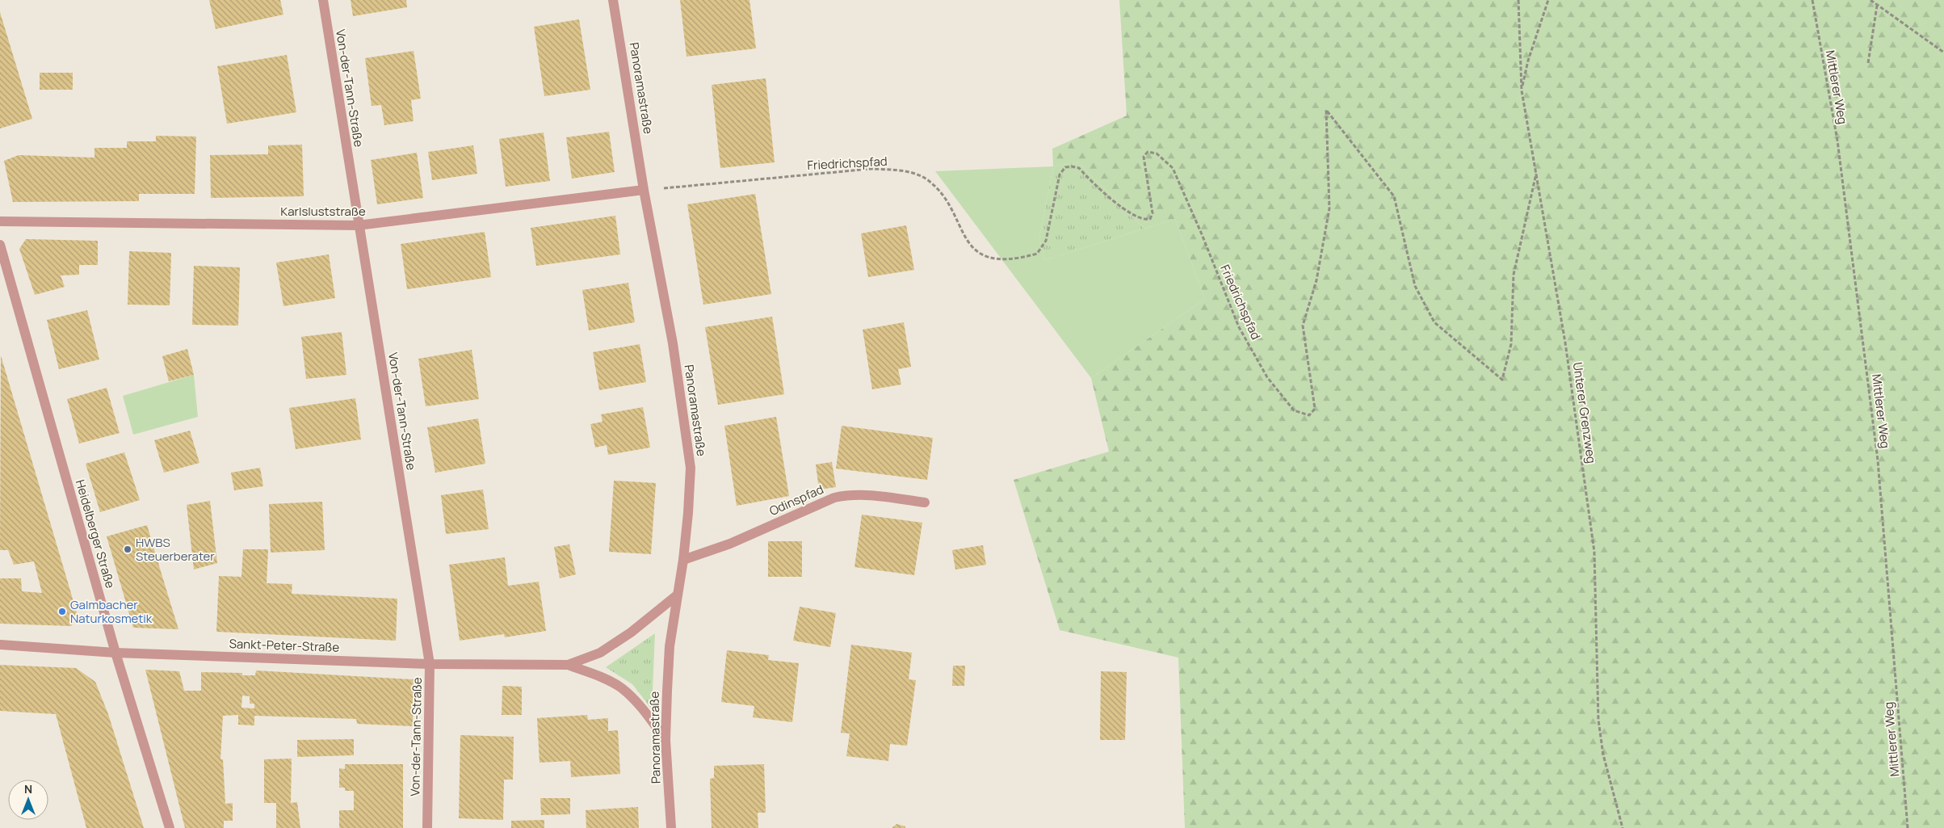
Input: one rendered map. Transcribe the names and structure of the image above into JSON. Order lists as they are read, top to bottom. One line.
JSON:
{"streets":{"street":["Von-der-Tann-Straße","Panoramastraße","Karlsluststraße","Odinspfad","Heidelberger Straße","Sankt-Peter-Straße"],"path":["Mittlerer Weg","Friedrichspfad","Unterer Grenzweg"]},"crossings":[["Von-der-Tann-Straße","Karlsluststraße"],["Von-der-Tann-Straße","Sankt-Peter-Straße"],["Panoramastraße","Karlsluststraße"],["Panoramastraße","Odinspfad"],["Panoramastraße","Sankt-Peter-Straße"],["Friedrichspfad","Unterer Grenzweg"],["Heidelberger Straße","Sankt-Peter-Straße"]],"places":["HWBS Steuerberater","Galmbacher Naturkosmetik"],"north":"top"}
